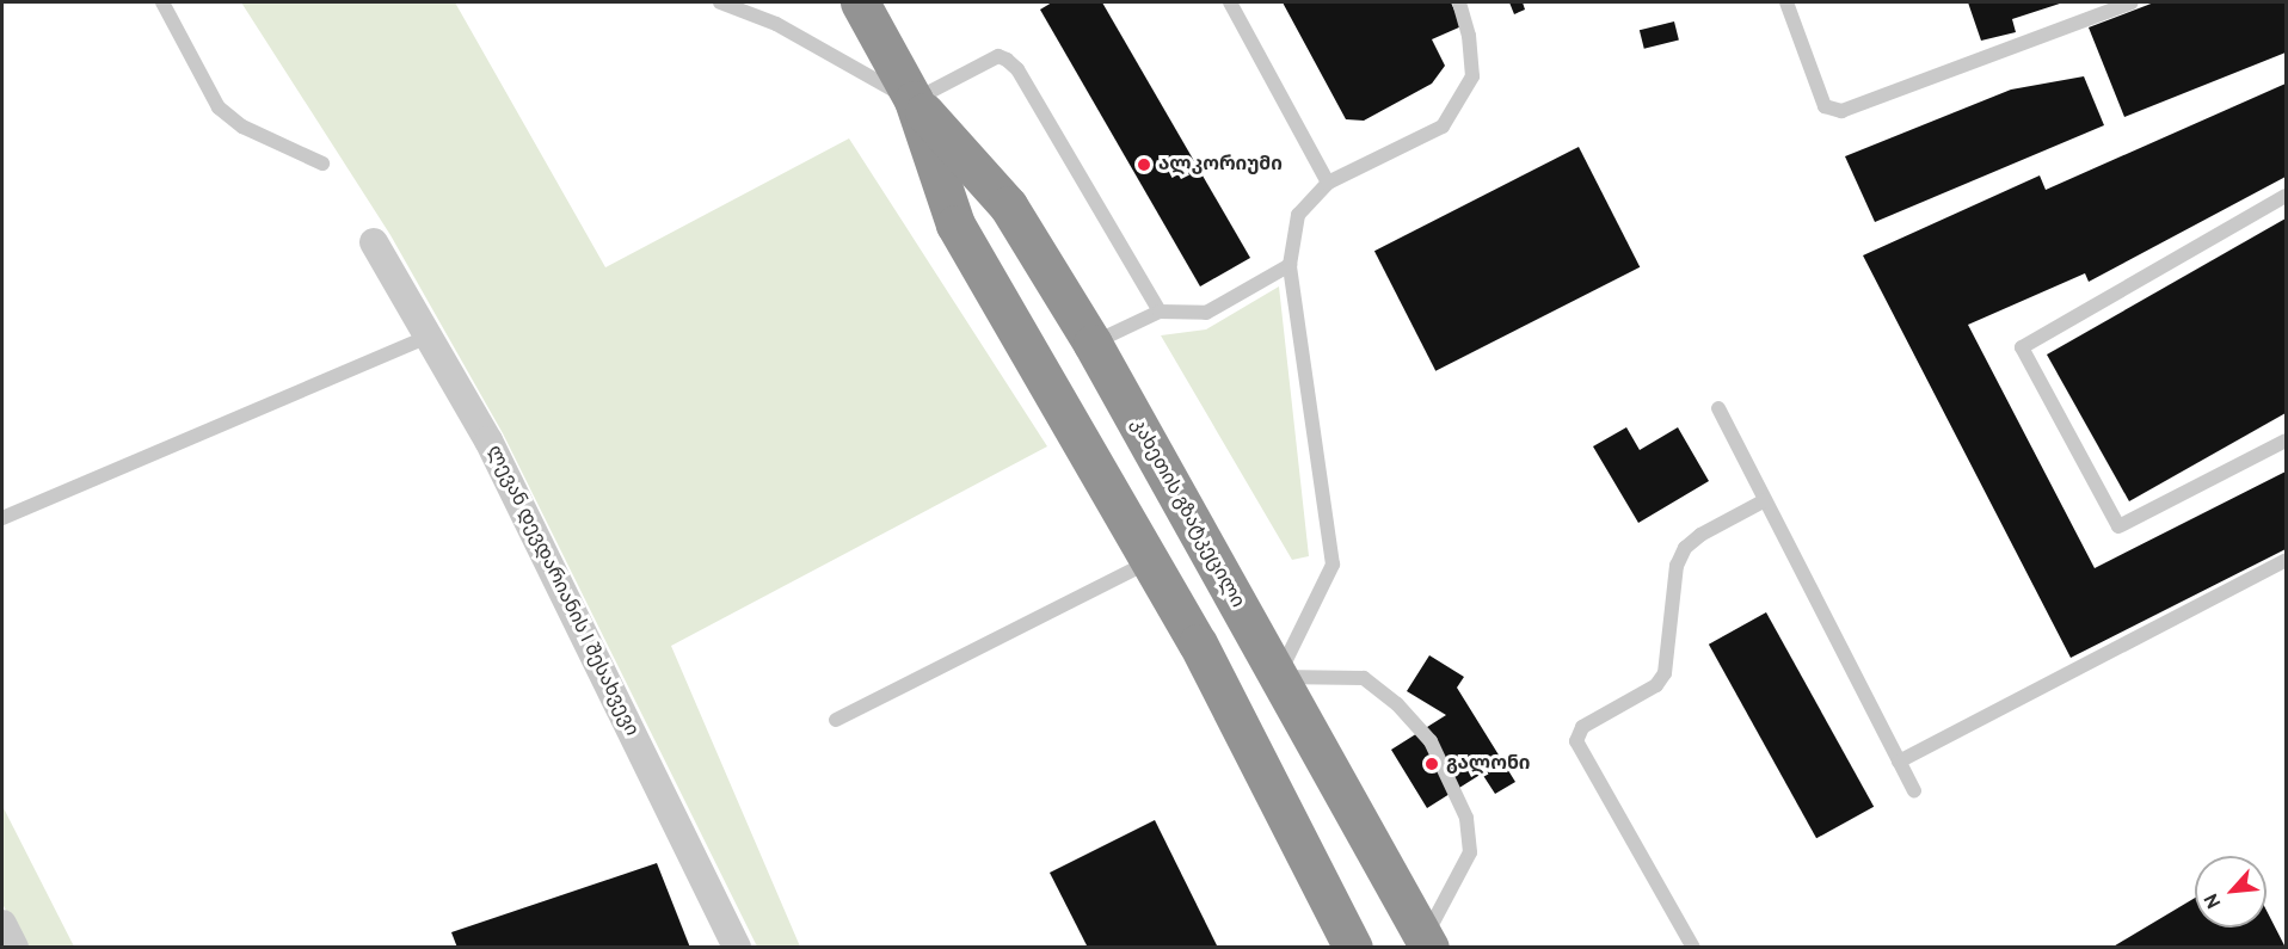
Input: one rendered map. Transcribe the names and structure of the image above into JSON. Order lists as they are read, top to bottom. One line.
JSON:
{"streets":{"highway":["კახეთის გზატკეცილი"],"street":["ლევან დევდარიანის I შესახვევი"]},"places":["ალკორიუმი","გალონი"],"north":"bottom left"}
